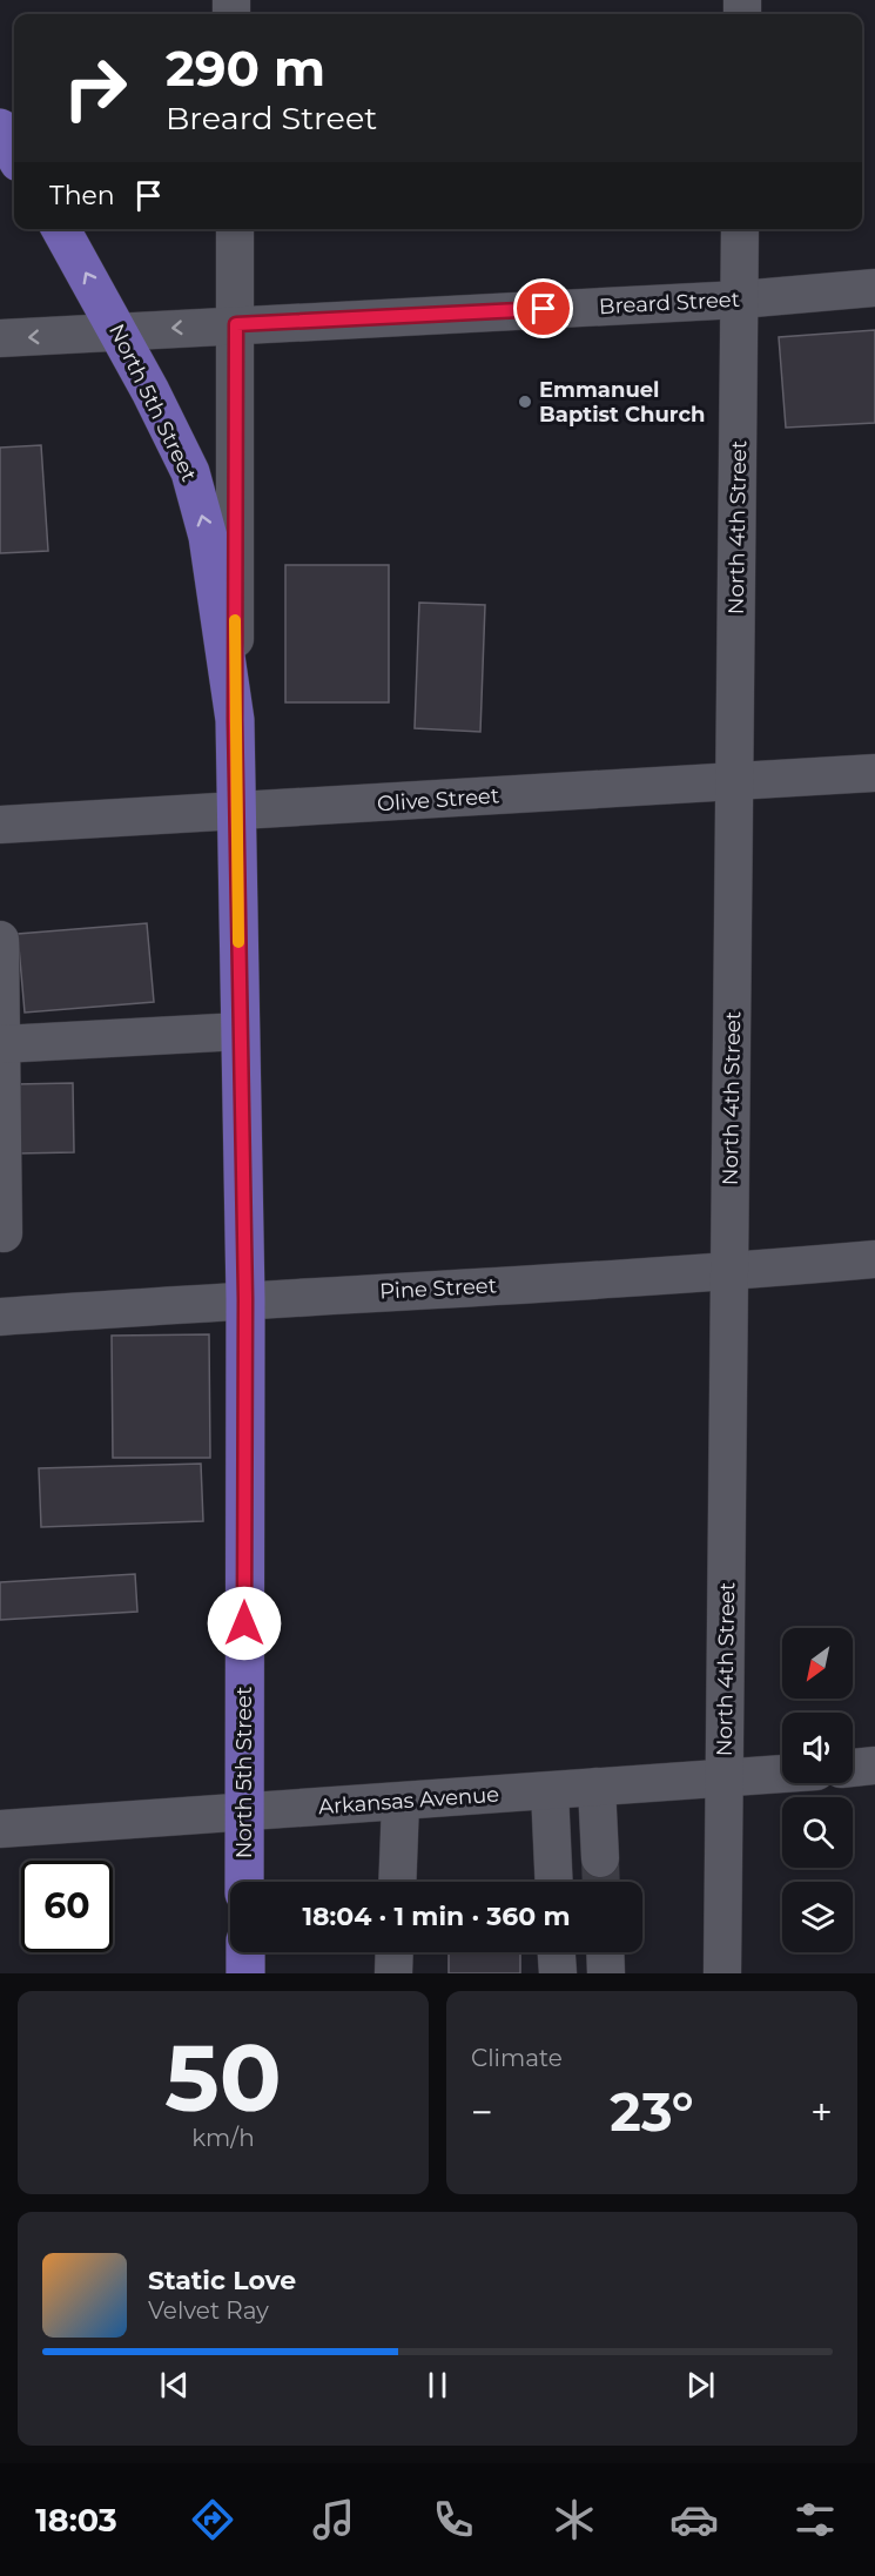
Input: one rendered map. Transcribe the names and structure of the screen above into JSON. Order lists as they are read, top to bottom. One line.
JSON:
{"streets":{"main road":["North 5th Street"],"street":["Breard Street","North 4th Street","Olive Street","Pine Street","Arkansas Avenue"]},"crossings":[["Breard Street","North 5th Street"],["Breard Street","North 4th Street"],["North 5th Street","Olive Street"],["North 5th Street","Pine Street"],["North 5th Street","Arkansas Avenue"],["North 4th Street","Olive Street"],["North 4th Street","Pine Street"],["North 4th Street","Arkansas Avenue"]],"places":["Emmanuel Baptist Church"],"north":"bottom left","page":{"turn":["290 m","Breard Street"],"then":"Then","limit":"60","trip":"18:04 · 1 min · 360 m","tile":[["50","km/h"],"Climate"],"heat":["−","23°","+"],"song":["Static Love","Velvet Ray"],"tabs":"18:03"}}
